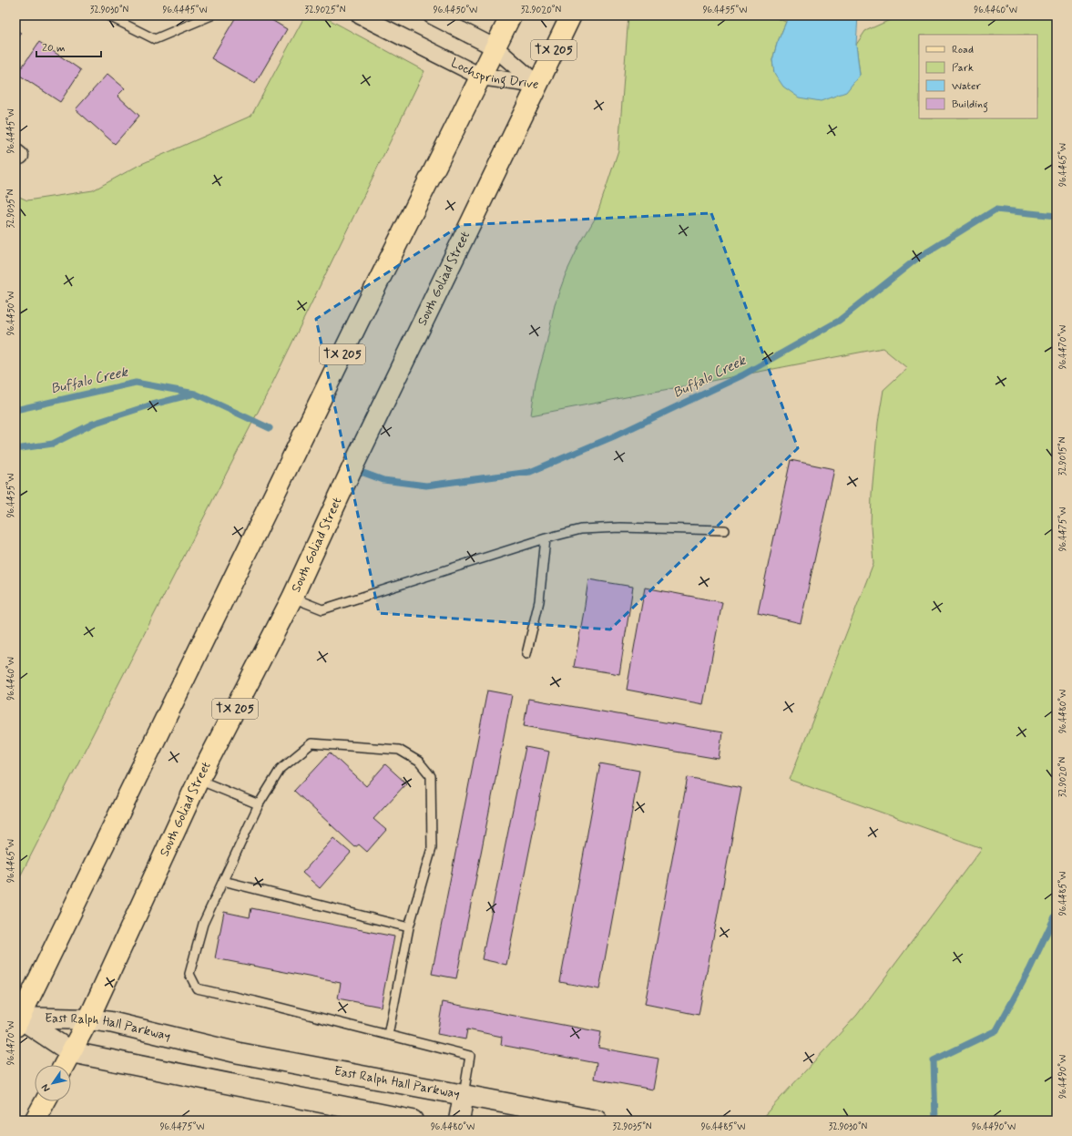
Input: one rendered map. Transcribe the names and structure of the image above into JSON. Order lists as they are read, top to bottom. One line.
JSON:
{"streets":{"main road":["TX 205","South Goliad Street","East Ralph Hall Parkway"],"street":["Lochspring Drive"]},"crossings":[["TX 205","Lochspring Drive"],["TX 205","East Ralph Hall Parkway"],["Lochspring Drive","South Goliad Street"],["South Goliad Street","East Ralph Hall Parkway"]],"water":["Buffalo Creek"],"legend":["Road","Park","Water","Building"],"scale_bar":"20 m","north":"bottom left","coordinates":["32.9030°N","96.4445°W","32.9025°N","96.4450°W","32.9020°N","96.4455°W","96.4460°W","96.4465°W","32.9035°N","96.4470°W","32.9015°N","96.4475°W","96.4480°W","96.4485°W","96.4490°W"]}
